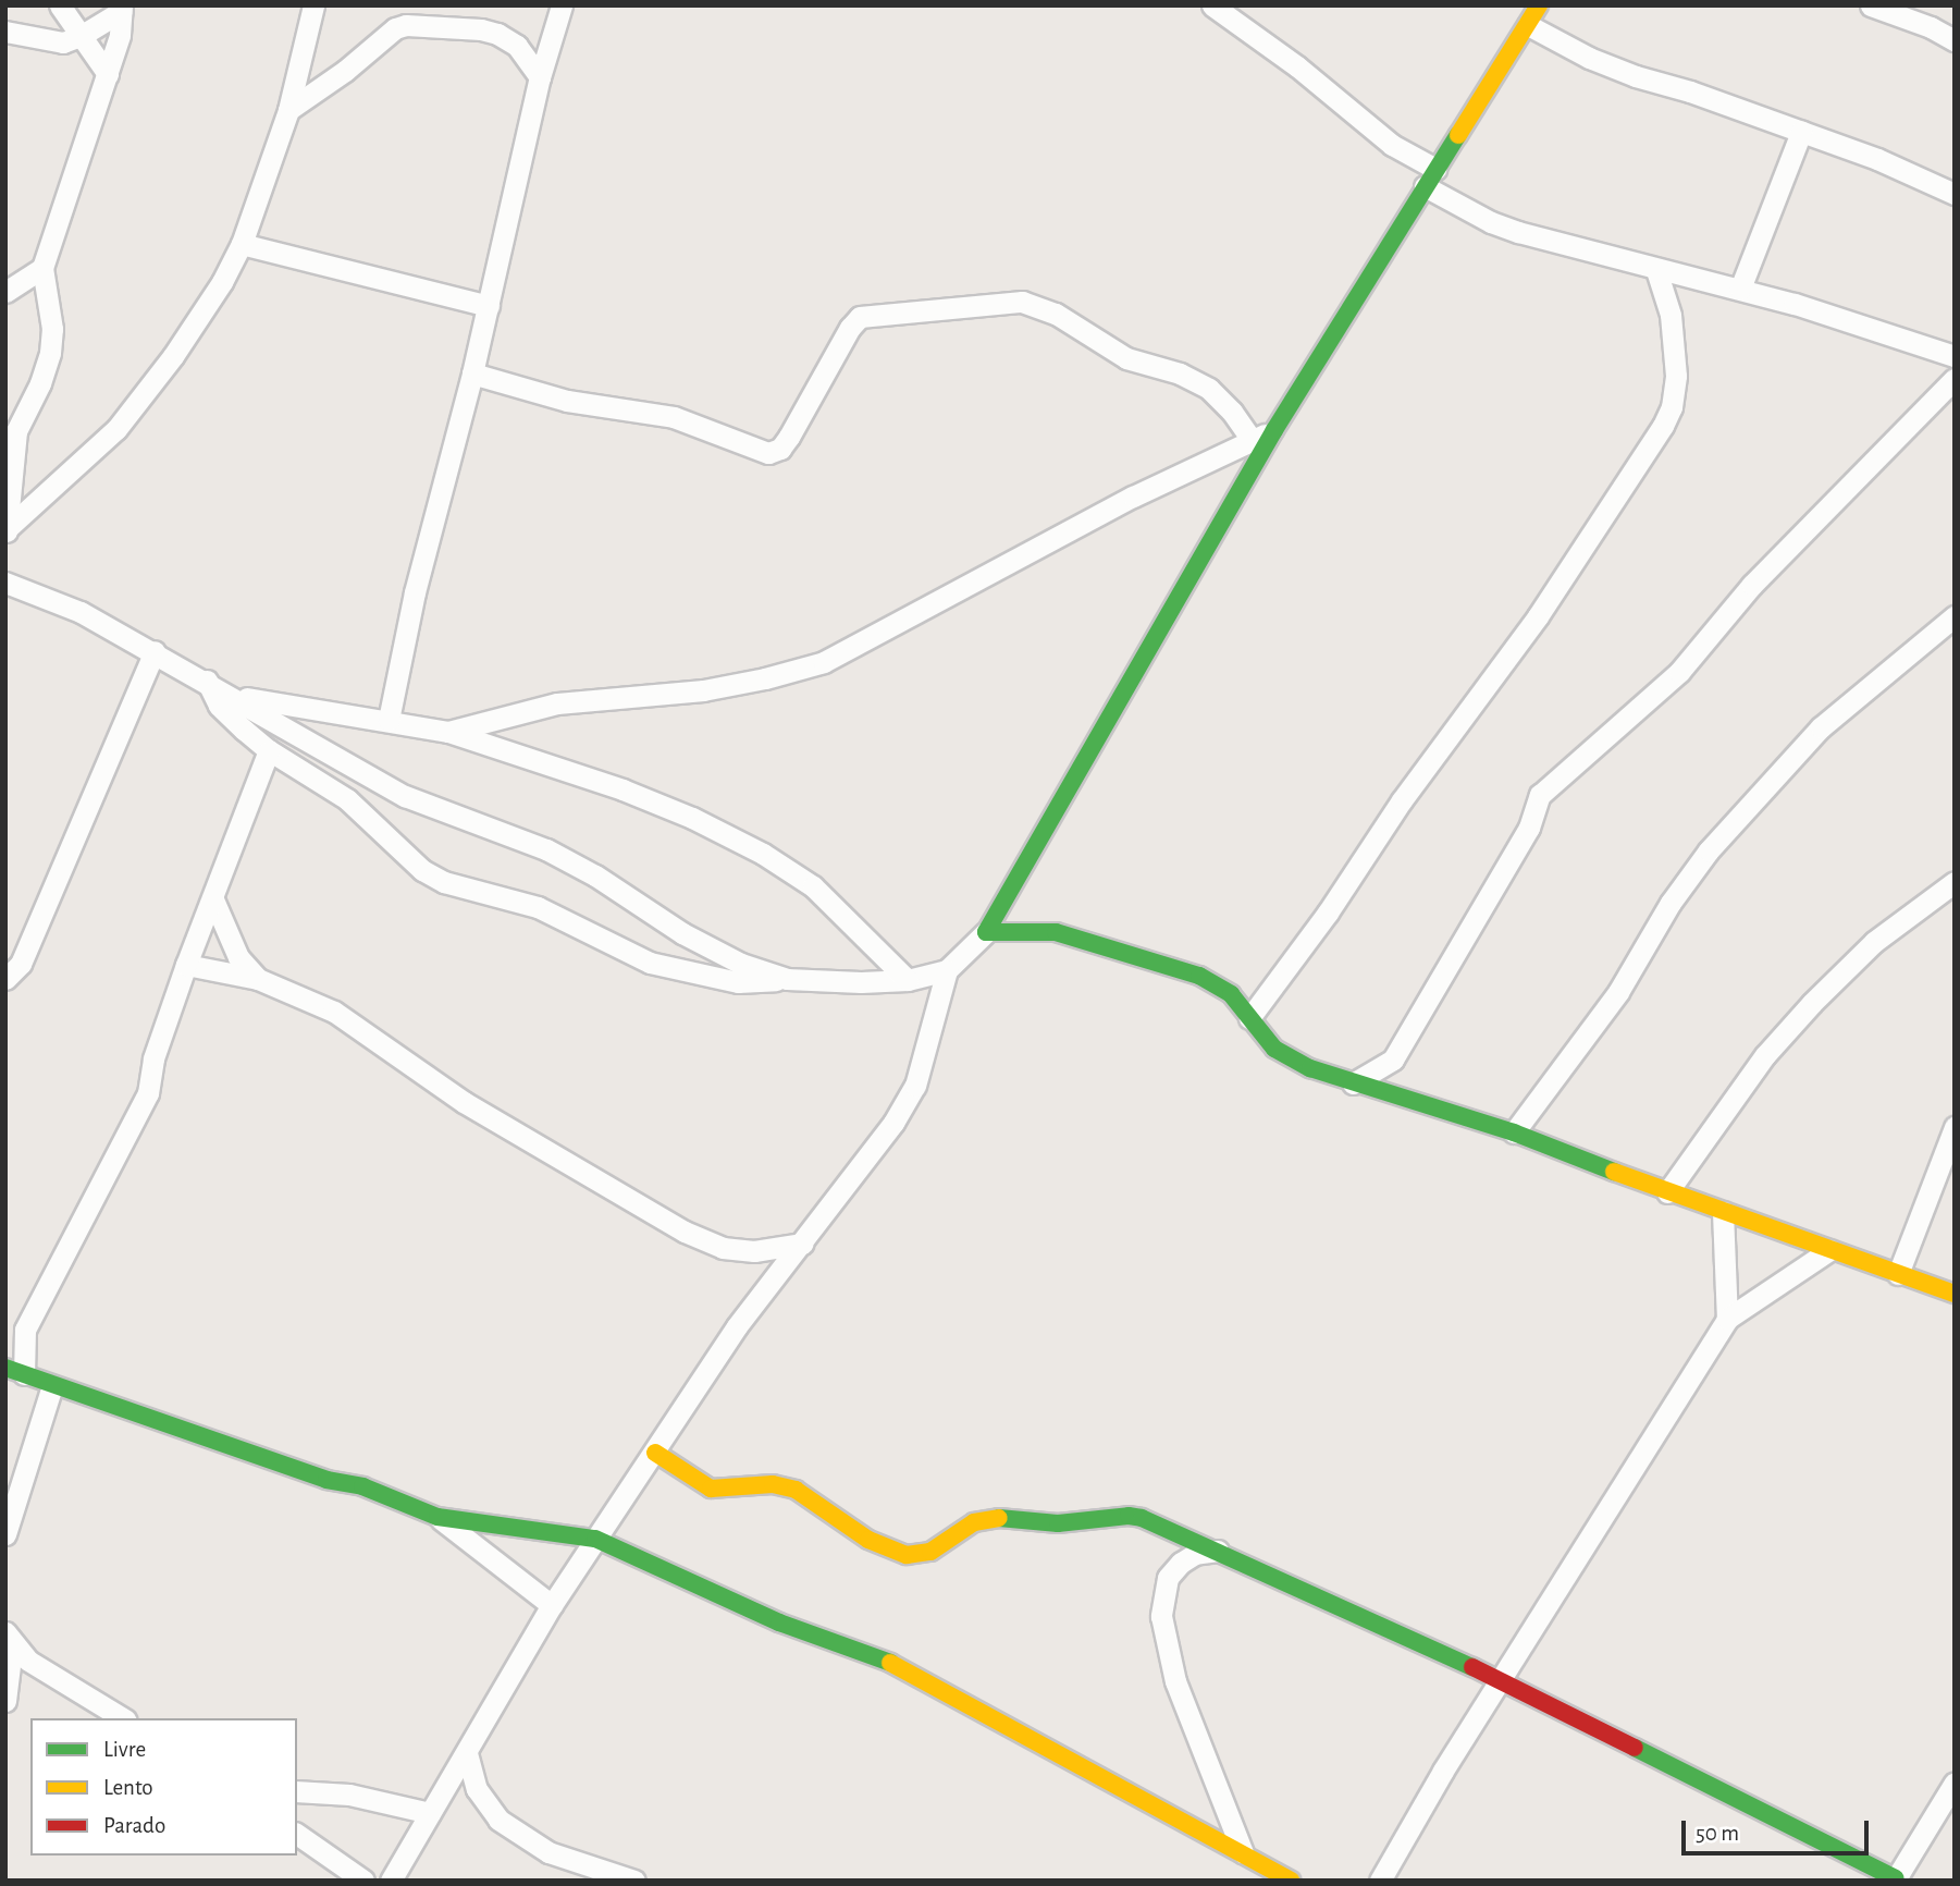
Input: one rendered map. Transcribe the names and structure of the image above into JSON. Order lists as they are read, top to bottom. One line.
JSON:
{"legend":["Livre","Lento","Parado"],"scale_bar":"50 m"}
